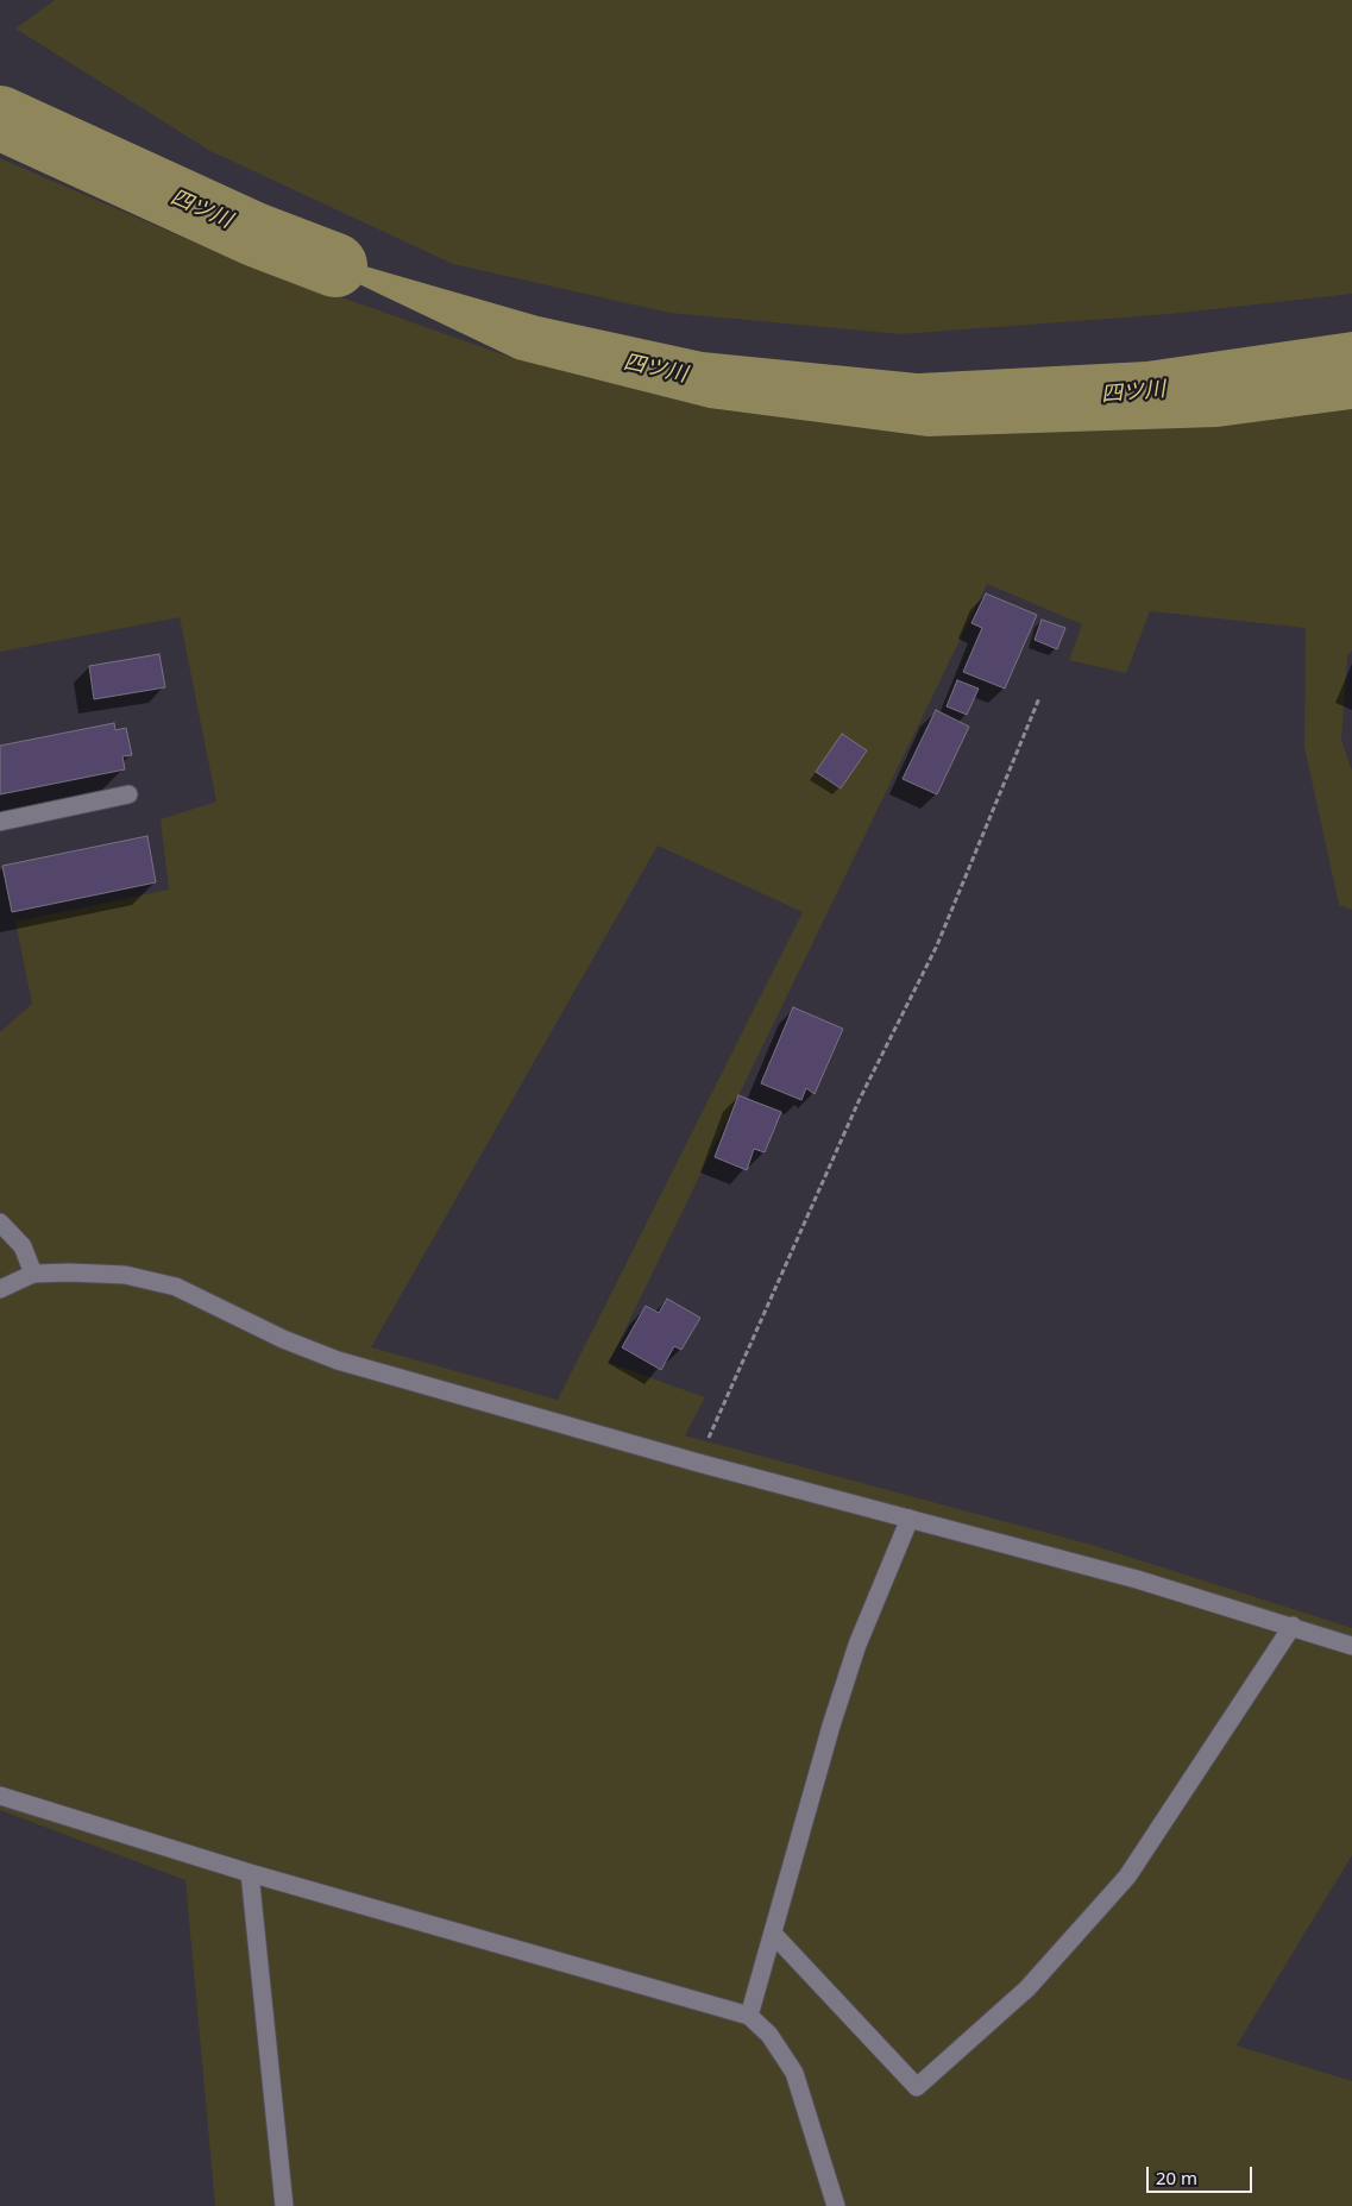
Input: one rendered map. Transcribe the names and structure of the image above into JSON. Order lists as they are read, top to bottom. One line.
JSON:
{"water":["四ツ川"],"scale_bar":"20 m"}
